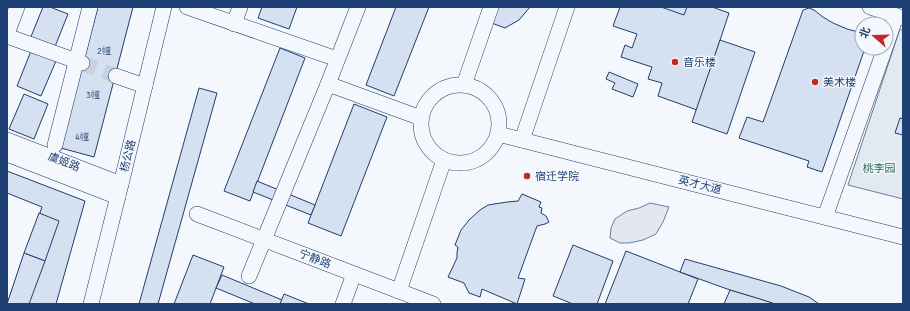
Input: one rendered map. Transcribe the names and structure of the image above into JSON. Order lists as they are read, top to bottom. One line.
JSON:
{"streets":{"street":["杨公路","虞姬路","英才大道","宁静路"]},"crossings":[["杨公路","虞姬路"]],"parks":["桃李园"],"places":["音乐楼","美术楼","宿迁学院"],"house_numbers":["2幢","3幢","4幢"],"north":"left"}
